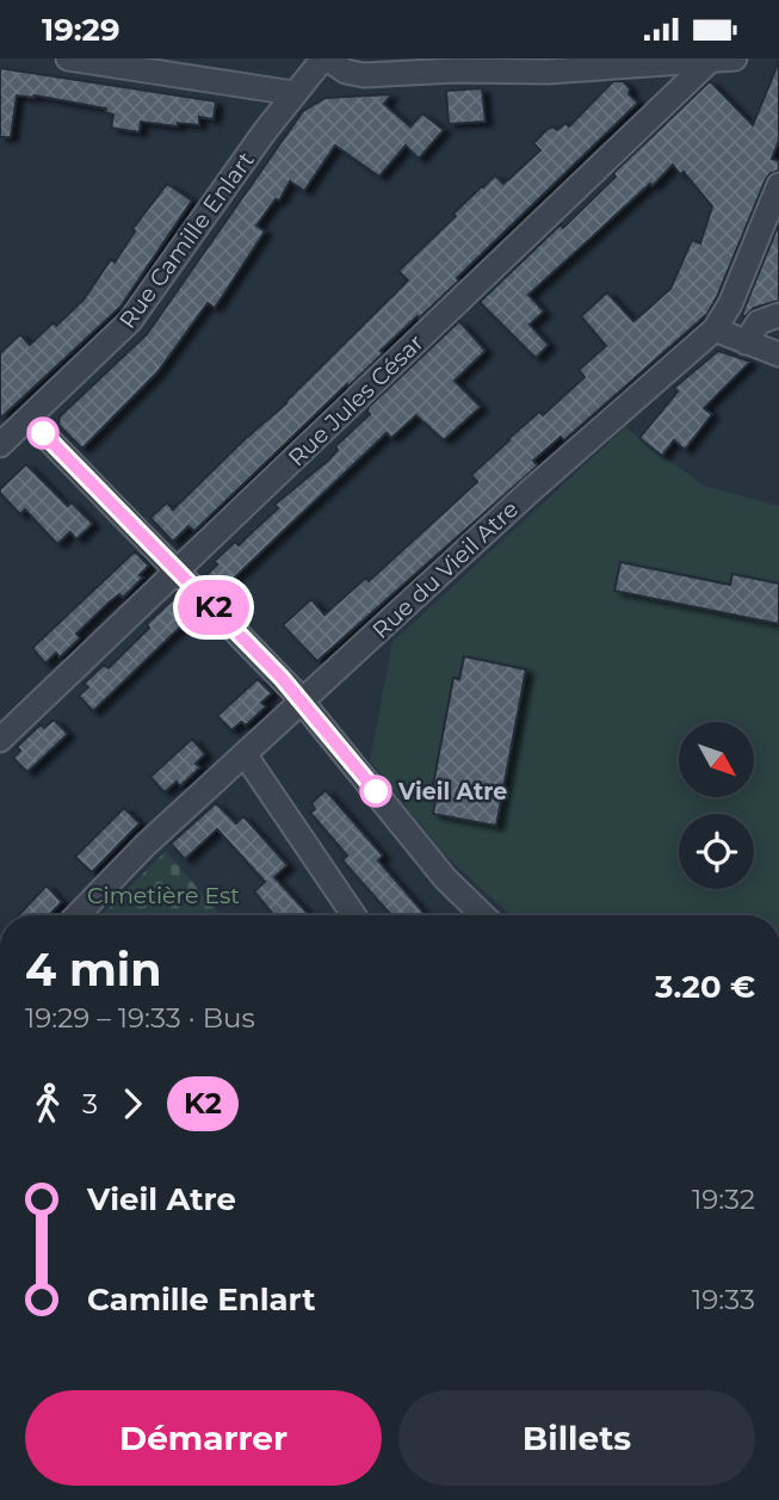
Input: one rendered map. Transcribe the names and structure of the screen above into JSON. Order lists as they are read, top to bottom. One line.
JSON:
{"streets":{"street":["Rue Camille Enlart","Rue Jules César","Rue du Vieil Atre"]},"parks":["Cimetière Est"],"places":["Vieil Atre"],"lines":["bus line K2"],"north":"bottom right","page":{"status":"19:29","on_map":"K2","heading":["4 min","19:29 – 19:33 · Bus","3.20 €"],"legs":["3","K2"],"list":[{"name":"Vieil Atre","value":"19:32"},{"name":"Camille Enlart","value":"19:33"}],"buttons":["Démarrer","Billets"]}}
